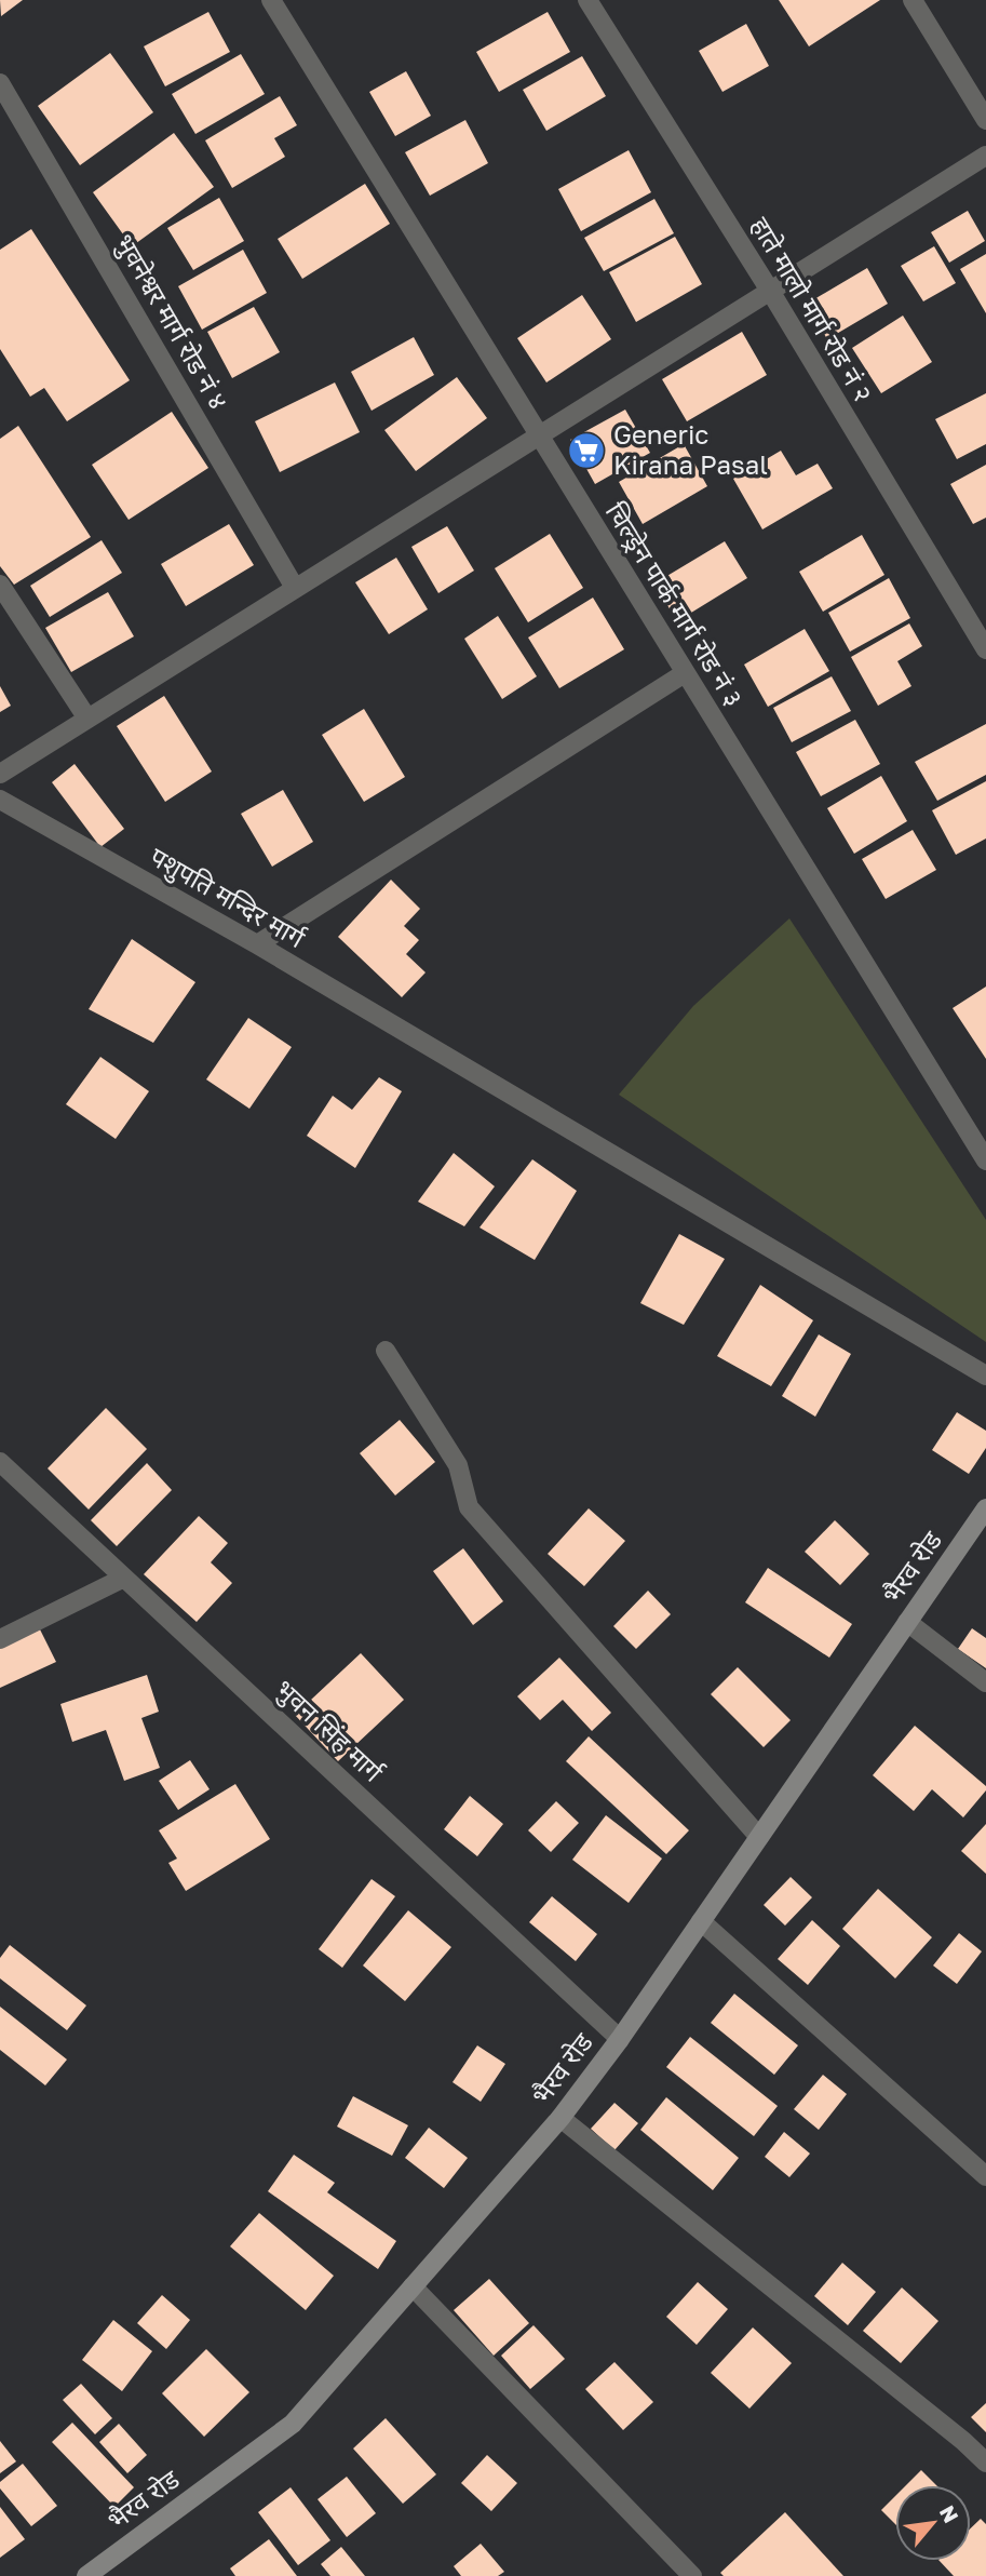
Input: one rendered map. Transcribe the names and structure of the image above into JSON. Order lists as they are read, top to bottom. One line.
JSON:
{"streets":{"main road":["भैरव रोड"],"street":["हाते मालो मार्ग रोड नं २","भुवनेश्वर मार्ग रोड नं ४","चिल्ड्रेन पार्क मार्ग रोड नं ३","पशुपति मन्दिर मार्ग","भुवन सिंह मार्ग"]},"crossings":[["भैरव रोड","भुवन सिंह मार्ग"]],"places":{"supermarket":["Generic Kirana Pasal"]},"north":"top right"}
